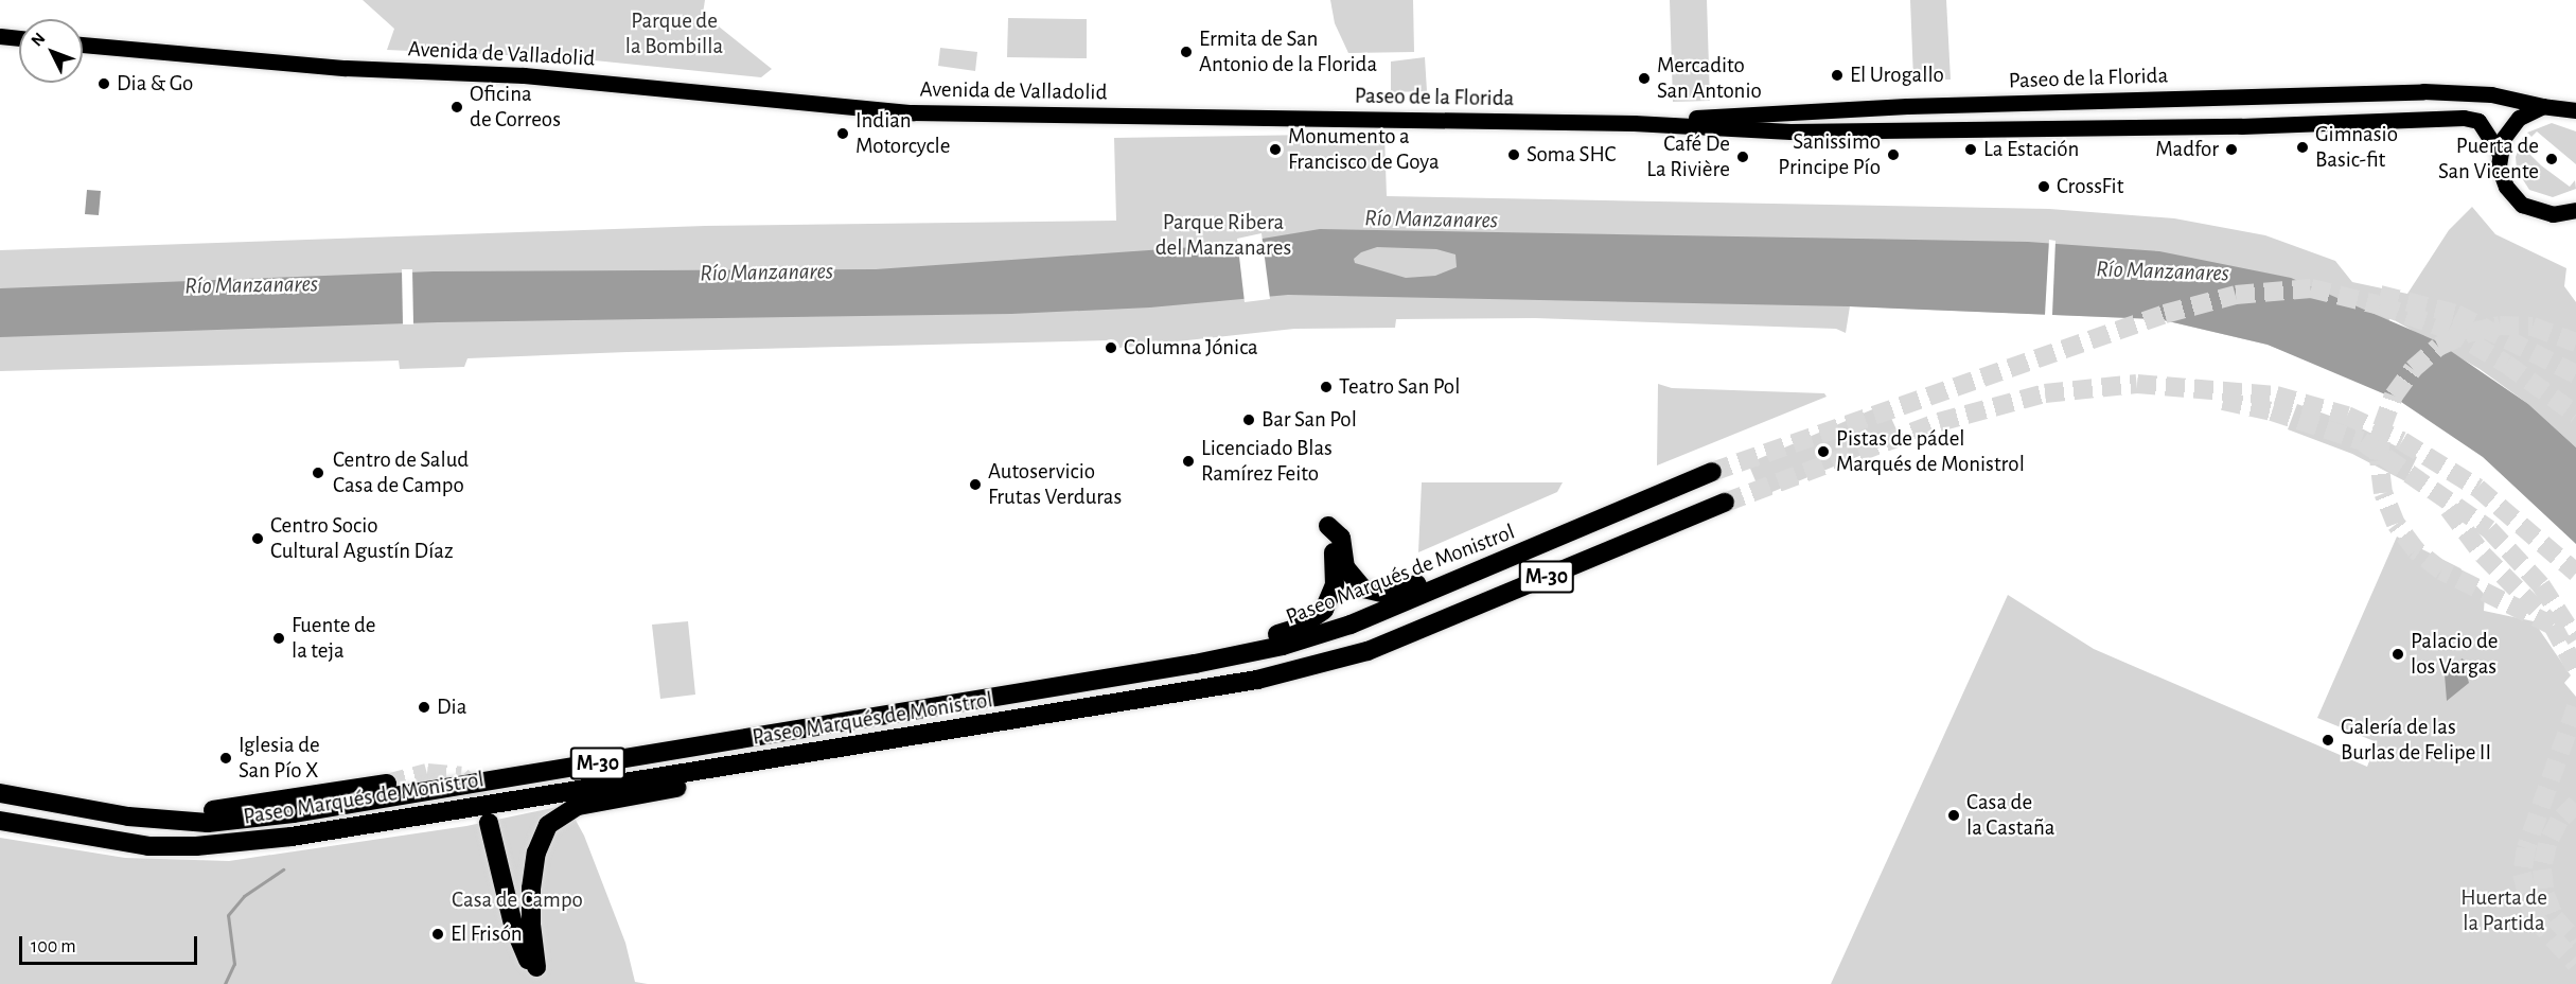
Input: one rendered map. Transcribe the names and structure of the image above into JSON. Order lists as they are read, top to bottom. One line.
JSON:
{"streets":{"highway":["Paseo Marqués de Monistrol","M-30"],"main road":["Avenida de Valladolid","Paseo de la Florida"]},"crossings":[["Avenida de Valladolid","Paseo de la Florida"]],"water":["Río Manzanares"],"parks":["Parque de la Bombilla","Parque Ribera del Manzanares","Huerta de la Partida","Casa de Campo"],"places":["Ermita de San Antonio de la Florida","El Urogallo","Mercadito San Antonio","Dia & Go","Oficina de Correos","Indian Motorcycle","Gimnasio Basic-fit","Monumento a Francisco de Goya","La Estación","Madfor","Soma SHC","Sanissimo Principe Pío","Café De La Rivière","Puerta de San Vicente","CrossFit","Columna Jónica","Teatro San Pol","Bar San Pol","Pistas de pádel Marqués de Monistrol","Licenciado Blas Ramírez Feito","Centro de Salud Casa de Campo","Autoservicio Frutas Verduras","Centro Socio Cultural Agustín Díaz","Fuente de la teja","Palacio de los Vargas","Dia","Galería de las Burlas de Felipe II","Iglesia de San Pío X","Casa de la Castaña","El Frisón"],"scale_bar":"100 m","north":"top left"}
